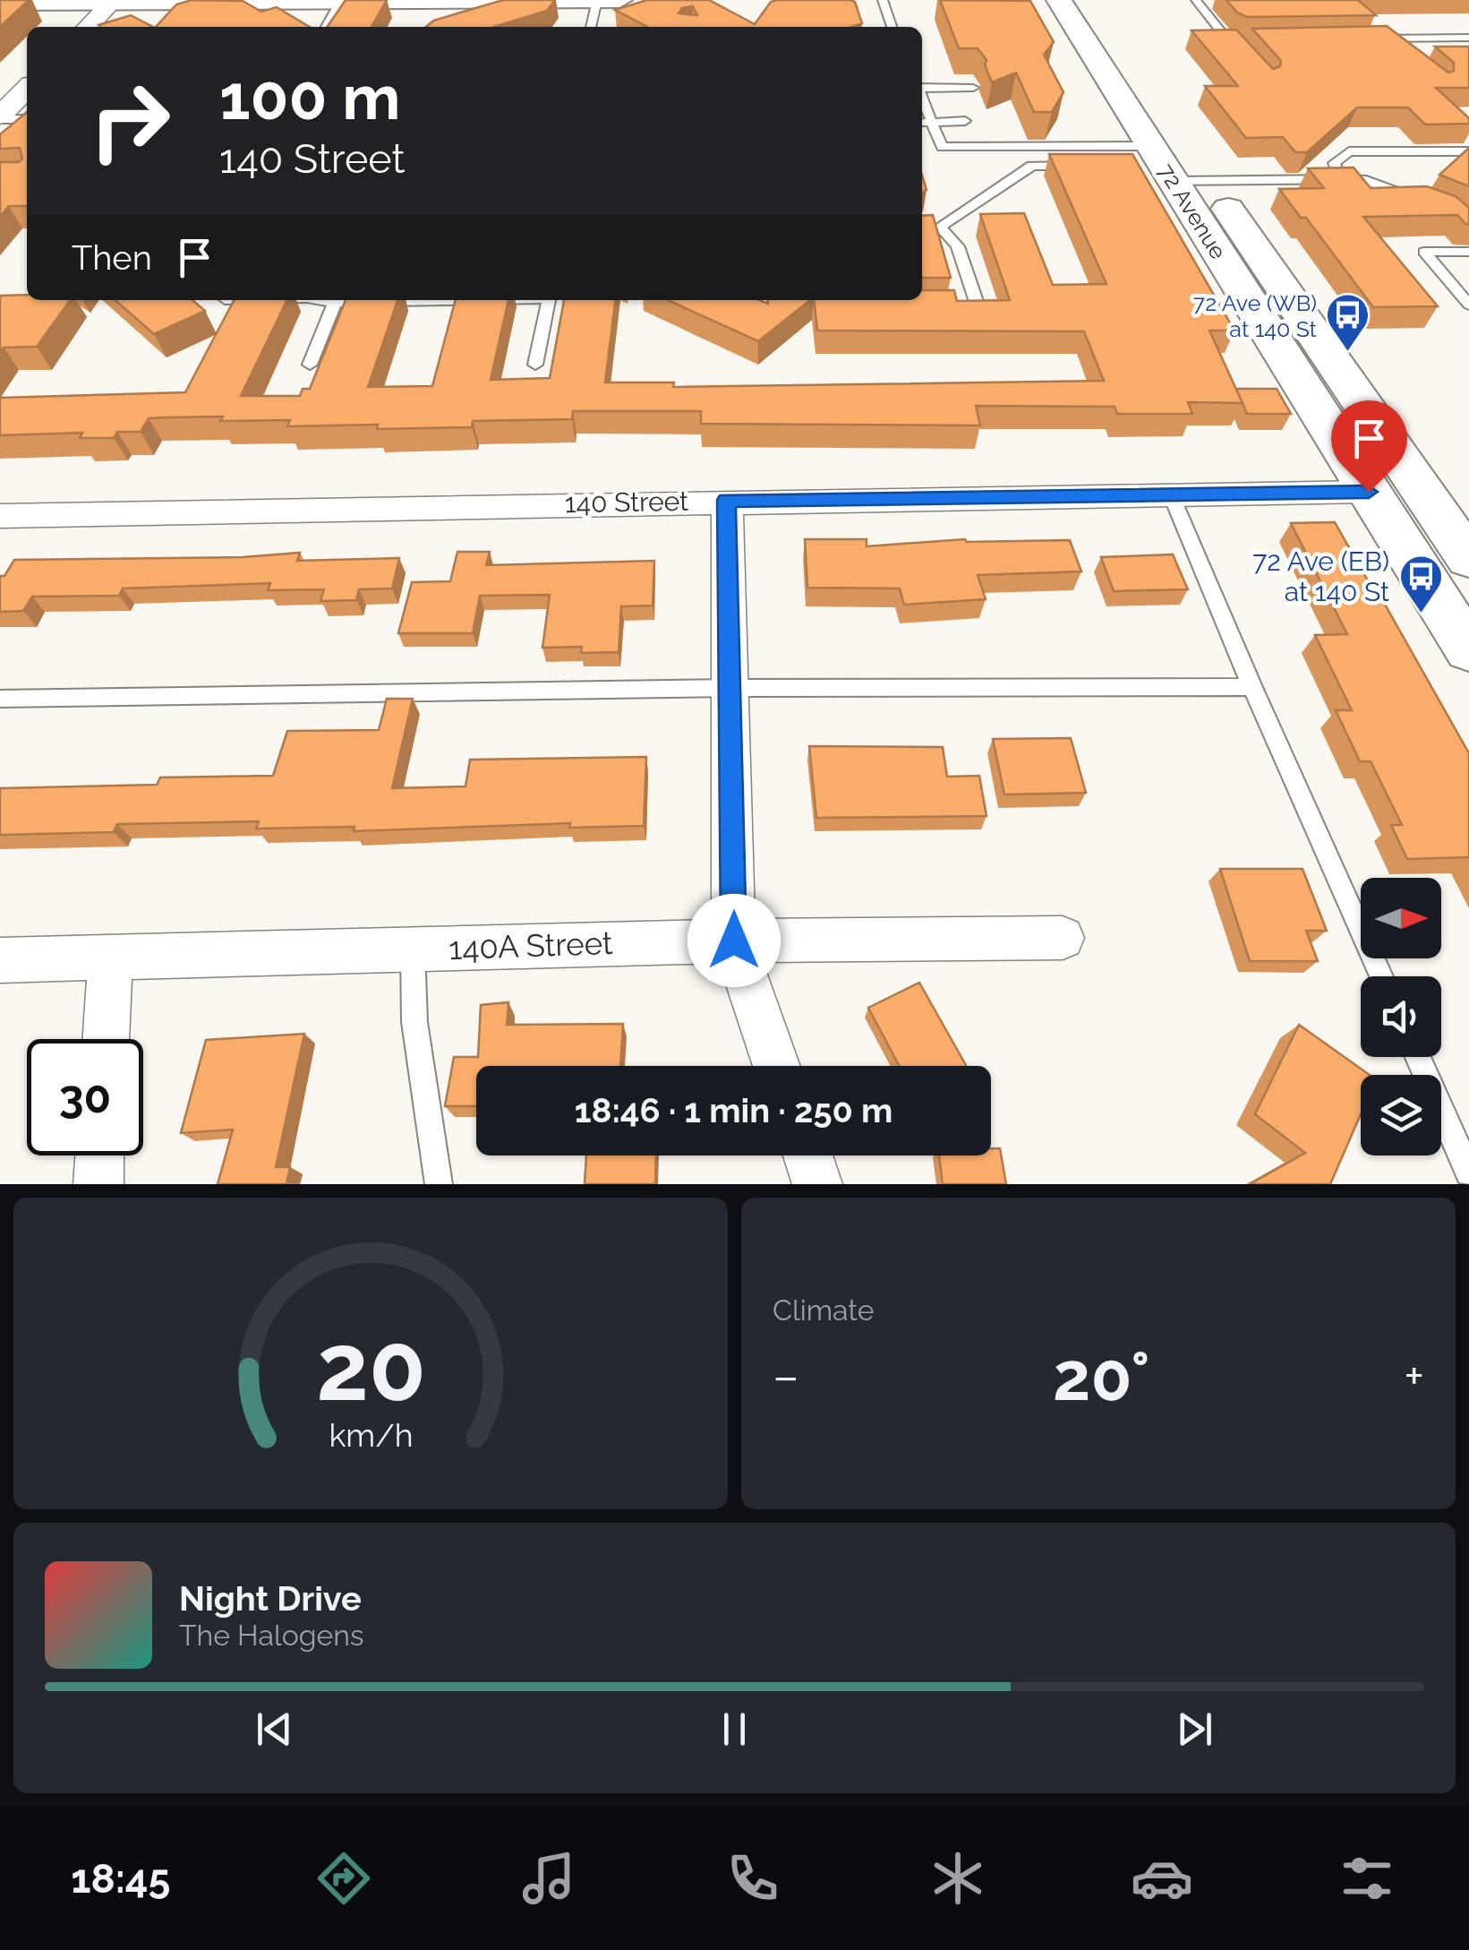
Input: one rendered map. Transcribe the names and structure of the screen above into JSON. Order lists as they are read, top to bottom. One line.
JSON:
{"streets":{"main road":["72 Avenue","140 Street"],"street":["140A Street"]},"crossings":[["72 Avenue","140 Street"]],"places":{"bus stop":["72 Ave (WB) at 140 St","72 Ave (EB) at 140 St"]},"north":"right","page":{"turn":["100 m","140 Street"],"then":"Then","limit":"30","trip":"18:46 · 1 min · 250 m","tile":"Climate","heat":["−","20°","+"],"song":["Night Drive","The Halogens"],"tabs":"18:45","gauge":["20","km/h"]}}
